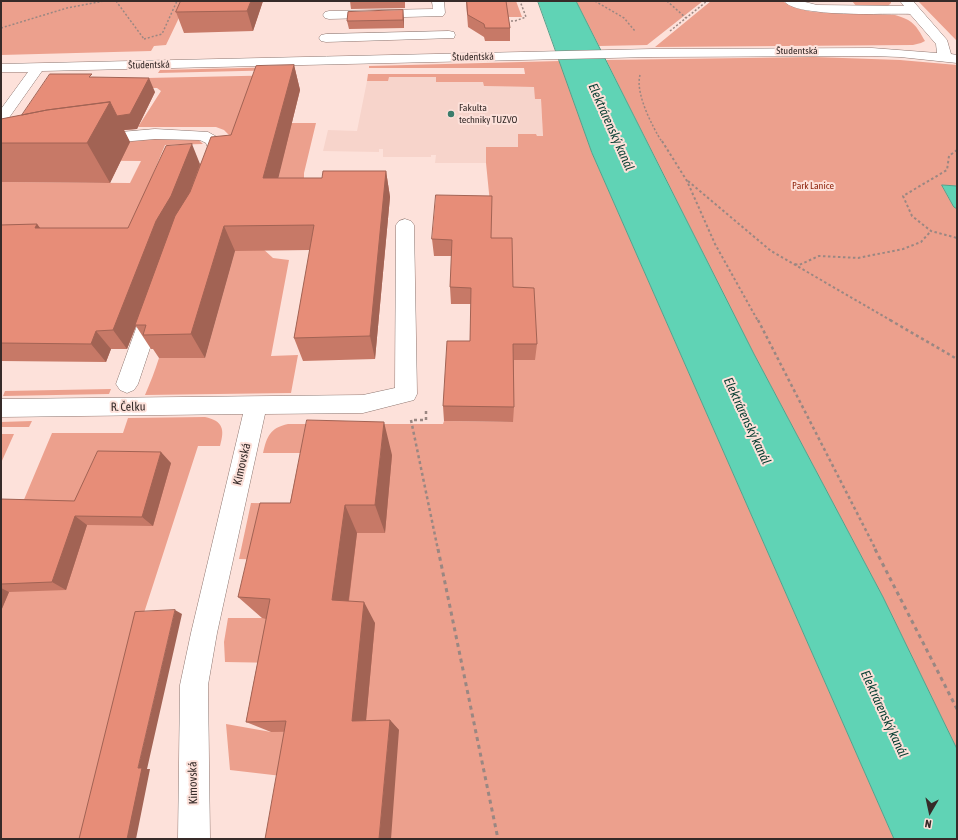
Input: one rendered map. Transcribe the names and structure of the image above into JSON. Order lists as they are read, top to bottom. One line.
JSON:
{"streets":{"street":["Študentská","R. Čelku","Kimovská"]},"crossings":[["R. Čelku","Kimovská"]],"water":["Elektrárenský kanál"],"parks":["Park Lanice"],"places":["Fakulta techniky TUZVO"],"north":"bottom"}
